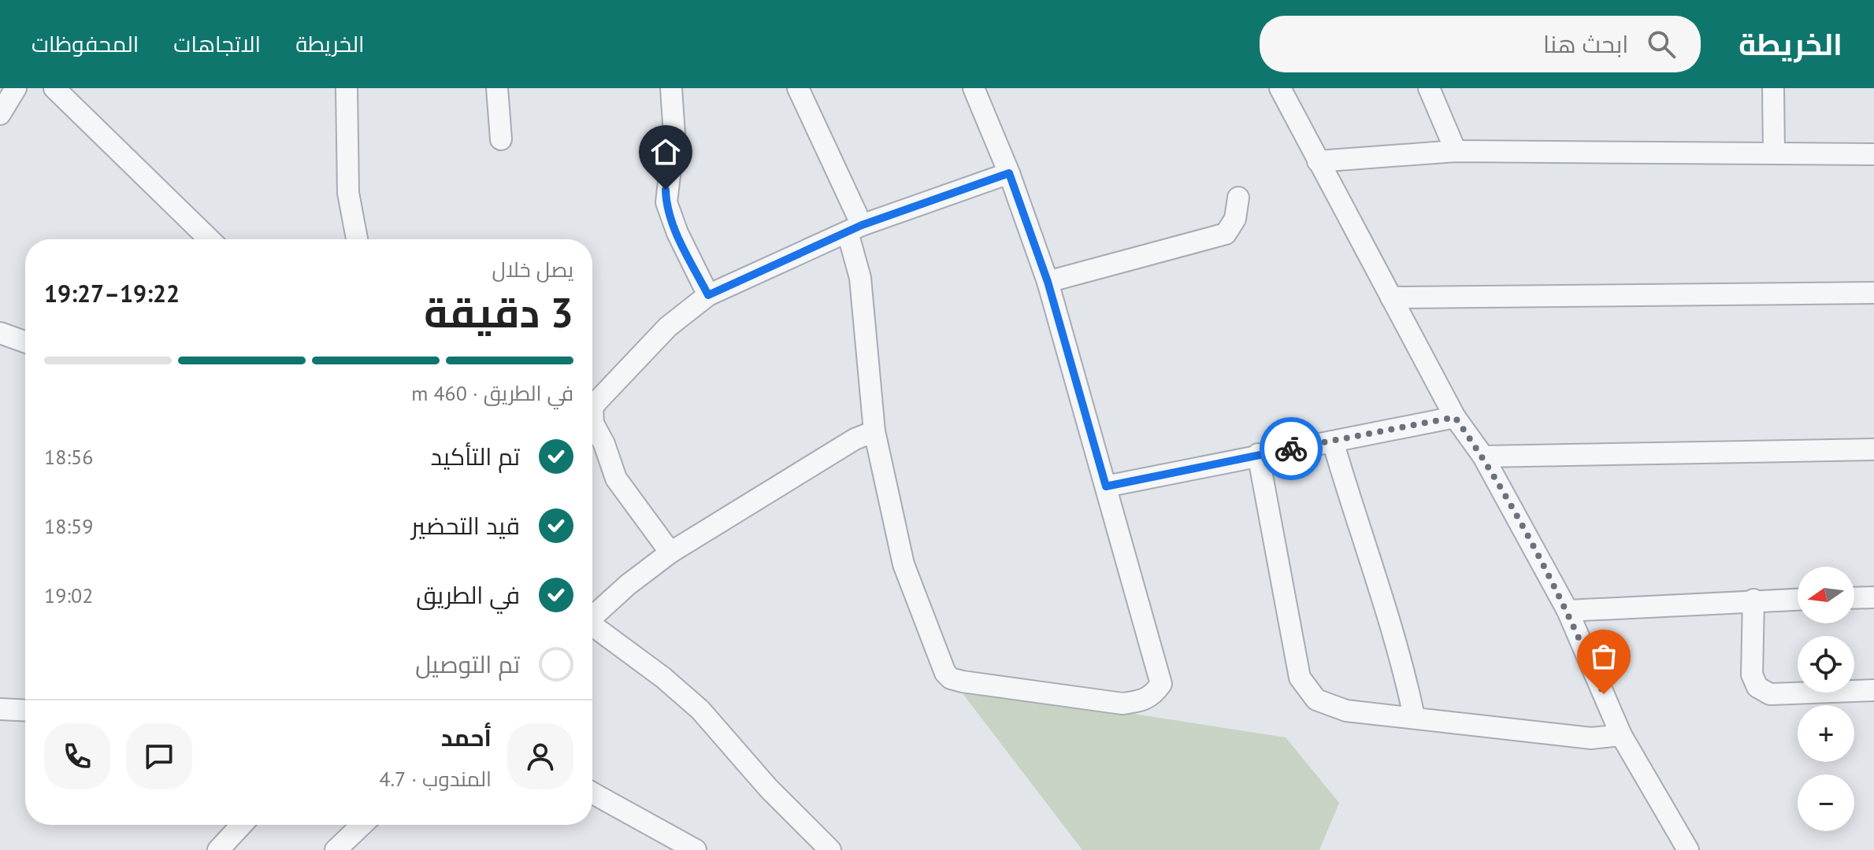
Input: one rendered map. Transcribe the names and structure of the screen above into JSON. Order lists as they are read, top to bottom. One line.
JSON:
{"north":"left","page":{"header":"الخريطة","search":"ابحث هنا","nav":["الخريطة","الاتجاهات","المحفوظات"],"heading":["3 دقيقة","يصل خلال","19:22–19:27"],"panel":["أحمد","المندوب · 4.7"],"bar":"في الطريق · 460 m","list":[["تم التأكيد","18:56"],["قيد التحضير","18:59"],["في الطريق","19:02"],"تم التوصيل"],"map_buttons":["+","−"]}}
